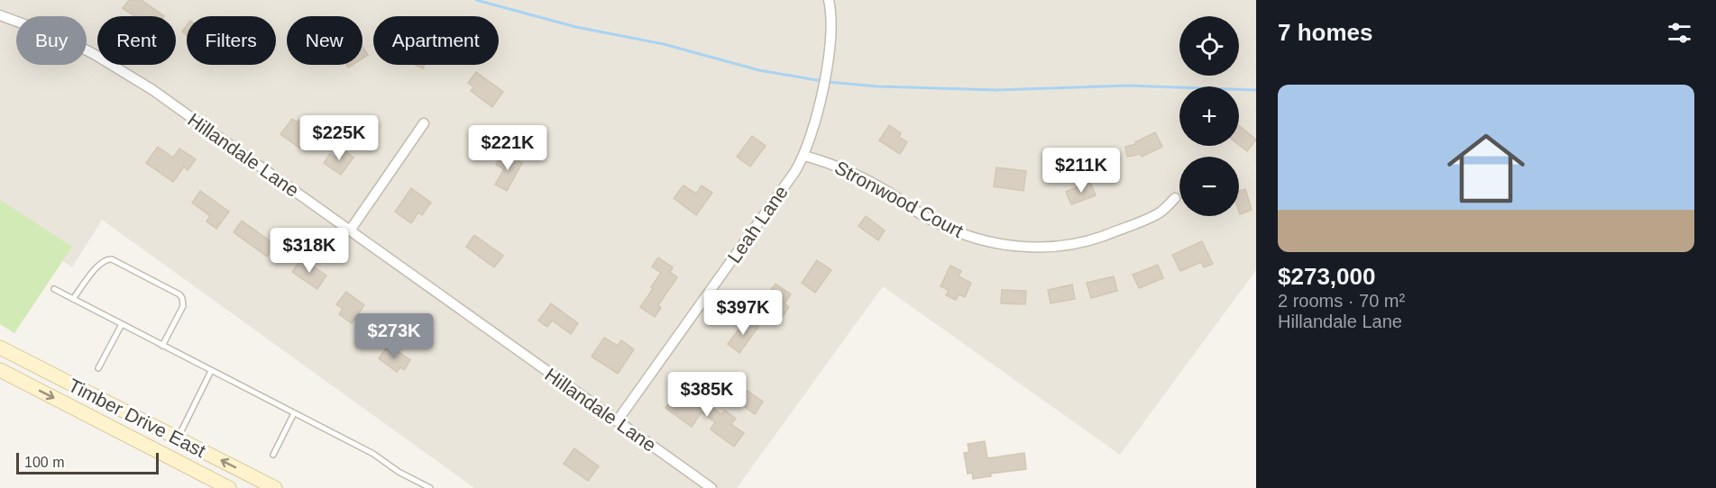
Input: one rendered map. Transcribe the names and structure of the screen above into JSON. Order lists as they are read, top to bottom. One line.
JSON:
{"streets":{"main road":["Timber Drive East"],"street":["Hillandale Lane","Stronwood Court","Leah Lane"]},"crossings":[["Hillandale Lane","Leah Lane"],["Stronwood Court","Leah Lane"]],"scale_bar":"100 m","page":{"heading":"7 homes","map_buttons":["+","−"],"chip":["Buy","Rent","Filters","New","Apartment"],"list":[{"name":"$273,000","note":"2 rooms · 70 m² · Hillandale Lane"}],"price":["$225K","$221K","$211K","$318K","$397K","$273K","$385K"],"scale":"100 m"}}
